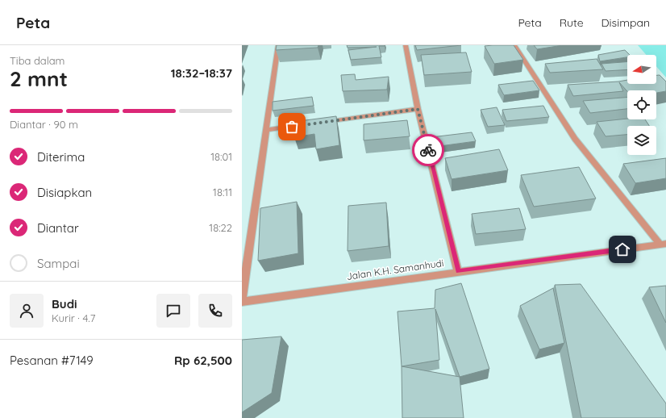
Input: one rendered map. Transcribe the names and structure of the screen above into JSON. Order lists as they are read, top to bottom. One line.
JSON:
{"streets":{"street":["Jalan K.H. Samanhudi"]},"north":"left","page":{"header":"Peta","nav":["Peta","Rute","Disimpan"],"heading":["2 mnt","Tiba dalam","18:32–18:37"],"panel":["Budi","Kurir · 4.7","Pesanan #7149","Rp 62,500"],"bar":"Diantar · 90 m","list":[["Diterima","18:01"],["Disiapkan","18:11"],["Diantar","18:22"],"Sampai"]}}
